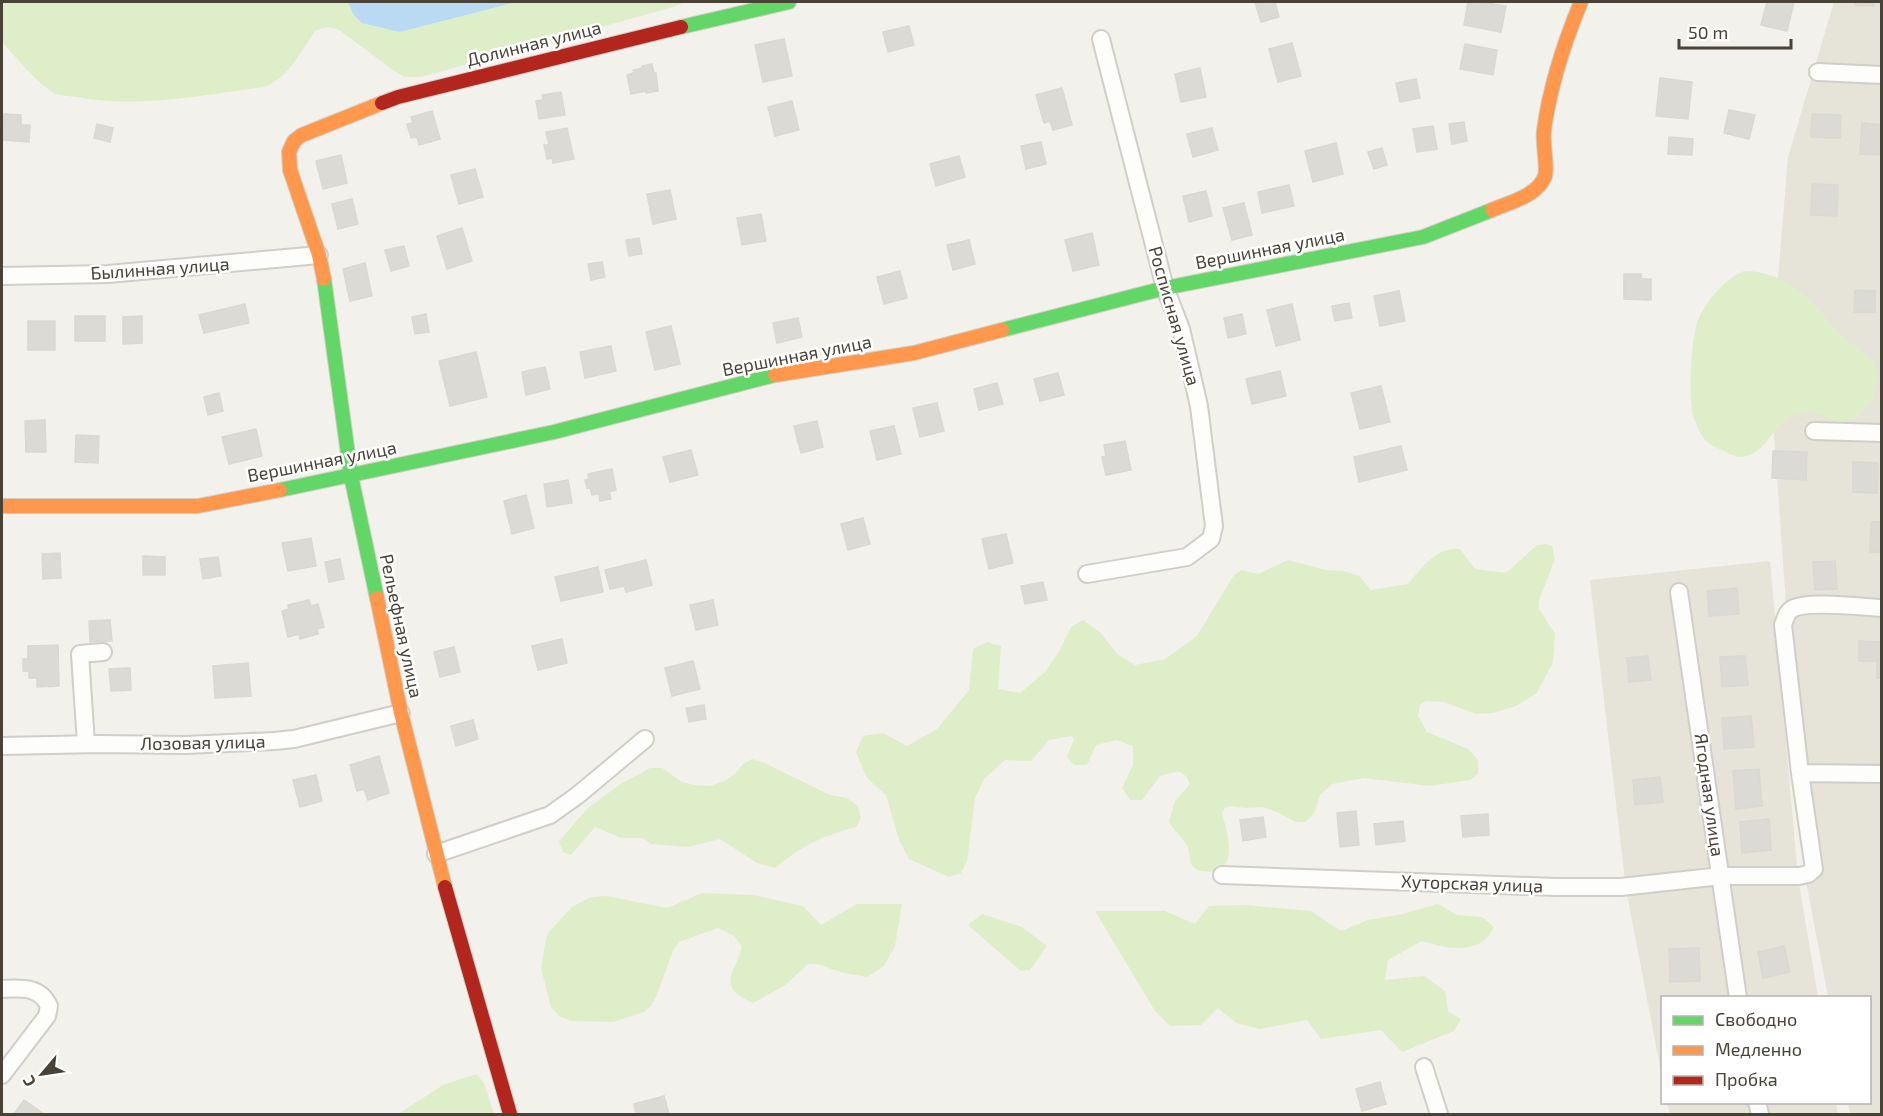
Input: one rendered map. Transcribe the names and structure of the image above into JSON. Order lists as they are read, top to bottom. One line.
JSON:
{"streets":{"street":["Долинная улица","Вершинная улица","Былинная улица","Росписная улица","Рельефная улица","Лозовая улица","Ягодная улица","Хуторская улица"]},"crossings":[["Долинная улица","Рельефная улица"],["Вершинная улица","Росписная улица"],["Вершинная улица","Рельефная улица"],["Былинная улица","Рельефная улица"],["Рельефная улица","Лозовая улица"],["Ягодная улица","Хуторская улица"]],"legend":["Свободно","Медленно","Пробка"],"scale_bar":"50 m","north":"bottom left"}
